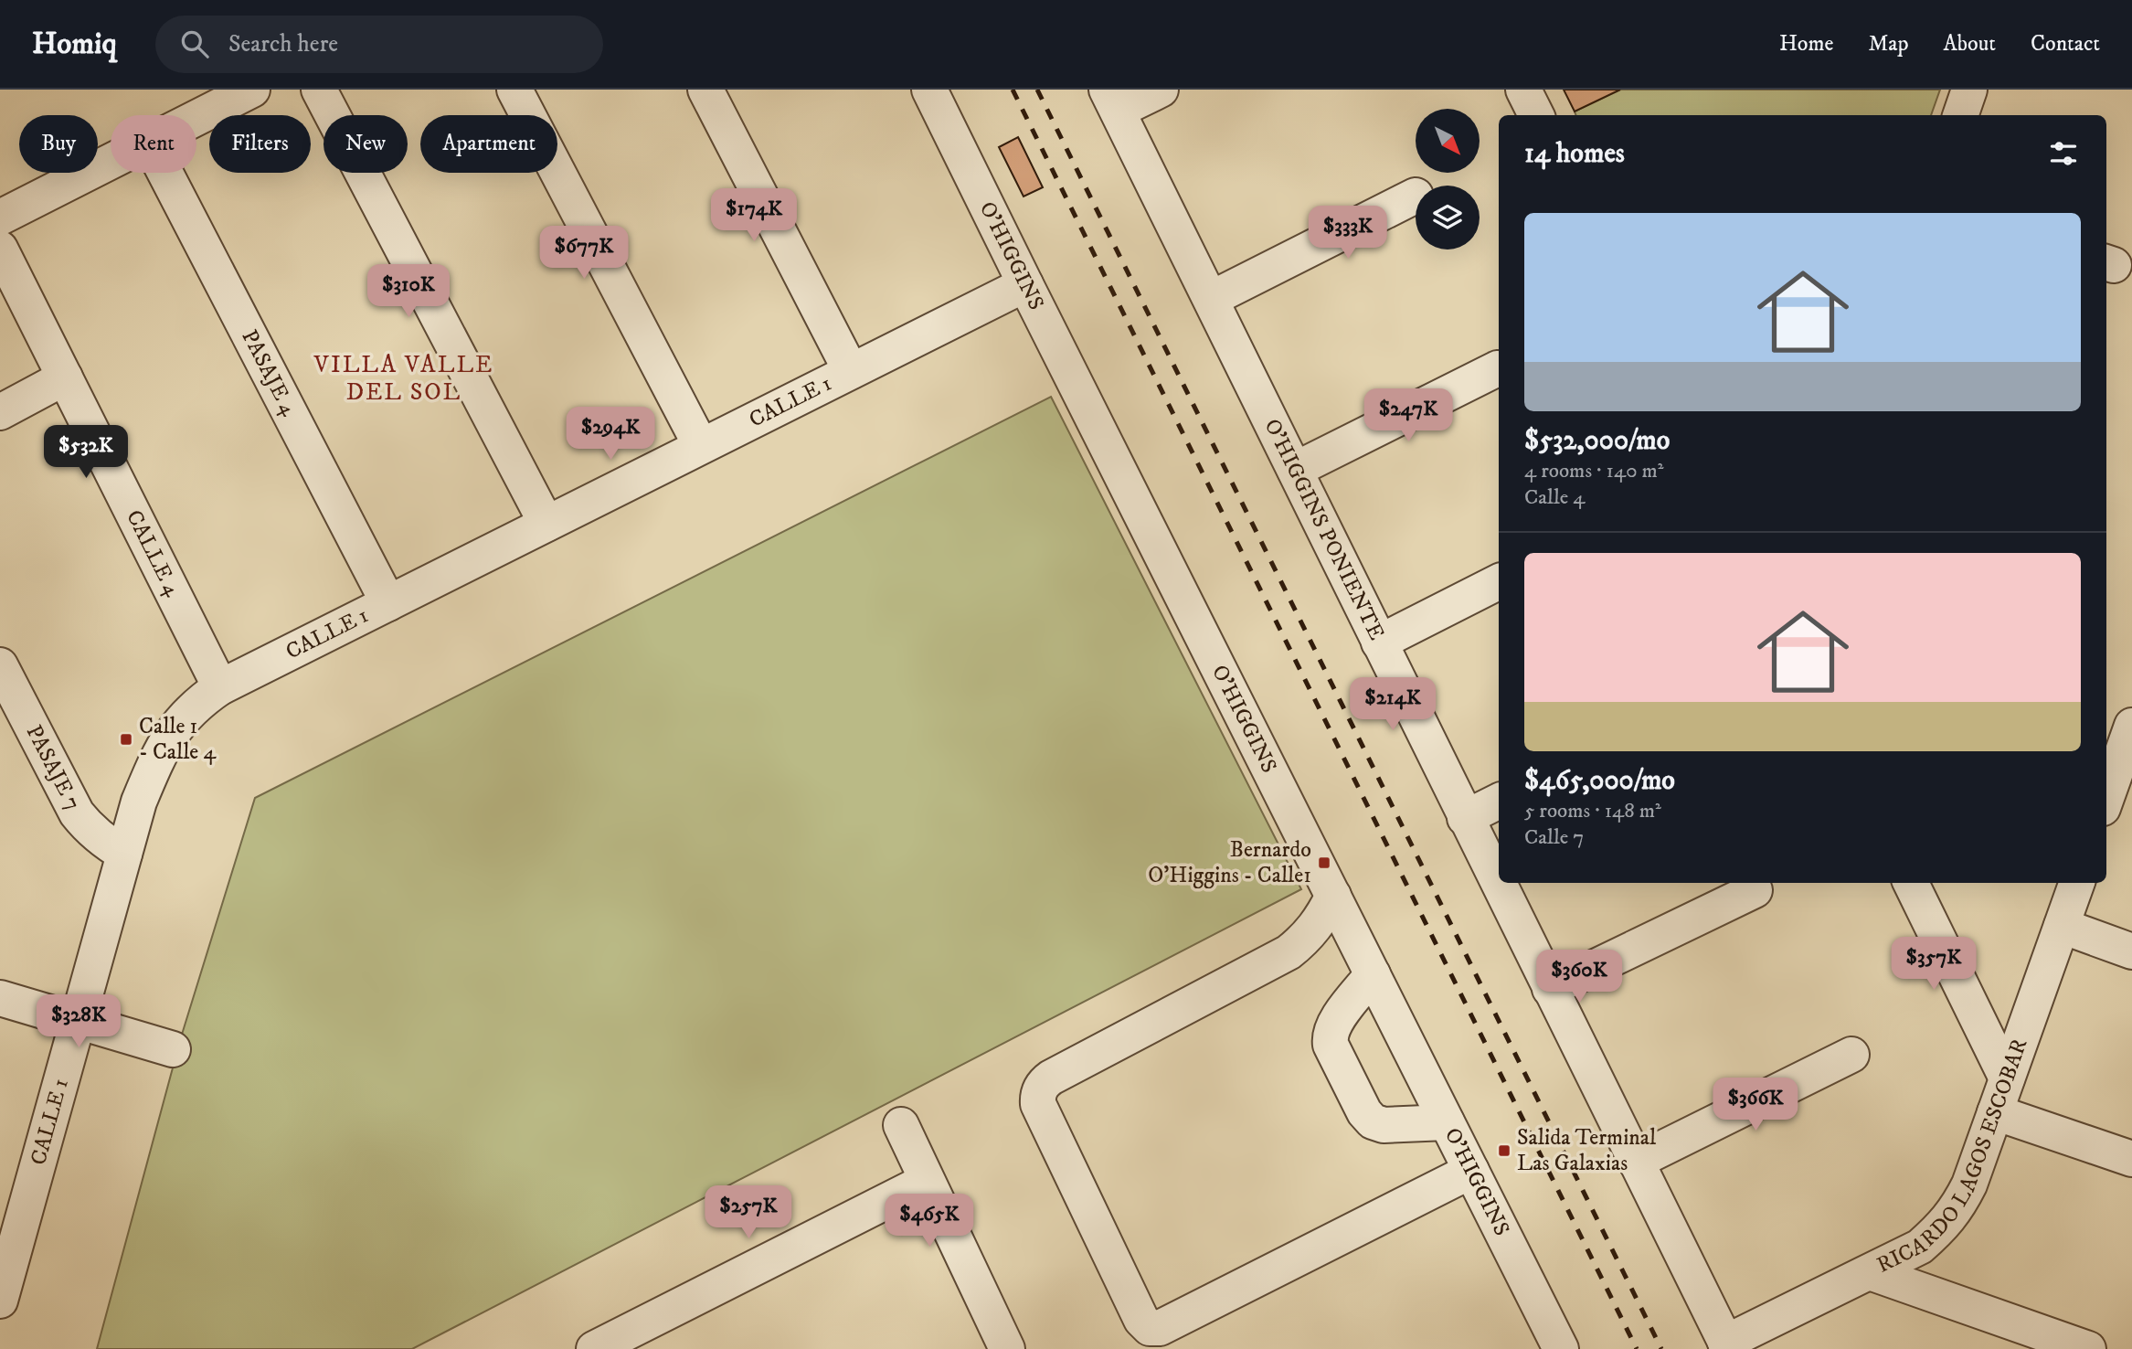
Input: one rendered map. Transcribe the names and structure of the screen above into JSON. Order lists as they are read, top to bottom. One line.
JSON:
{"streets":{"street":["O'HIGGINS","PASAJE 4","CALLE 1","O'HIGGINS PONIENTE","CALLE 4","PASAJE 7","RICARDO LAGOS ESCOBAR"]},"crossings":[["O'HIGGINS","CALLE 1"],["PASAJE 4","CALLE 1"],["CALLE 1","CALLE 4"],["CALLE 1","PASAJE 7"],["O'HIGGINS PONIENTE","RICARDO LAGOS ESCOBAR"]],"districts":["VILLA VALLE DEL SOL"],"places":{"transit":["Calle 1 - Calle 4","Bernardo O'Higgins - Calle1","Salida Terminal Las Galaxias"]},"north":"bottom right","page":{"header":"Homiq","search":"Search here","nav":["Home","Map","About","Contact"],"chip":["Buy","Rent","Filters","New","Apartment"],"heading":"14 homes","price":["$174K","$333K","$677K","$310K","$247K","$294K","$532K","$214K","$357K","$360K","$328K","$366K","$257K","$465K"],"list":[{"name":"$532,000/mo","note":"4 rooms · 140 m² · Calle 4"},{"name":"$465,000/mo","note":"5 rooms · 148 m² · Calle 7"}]}}
